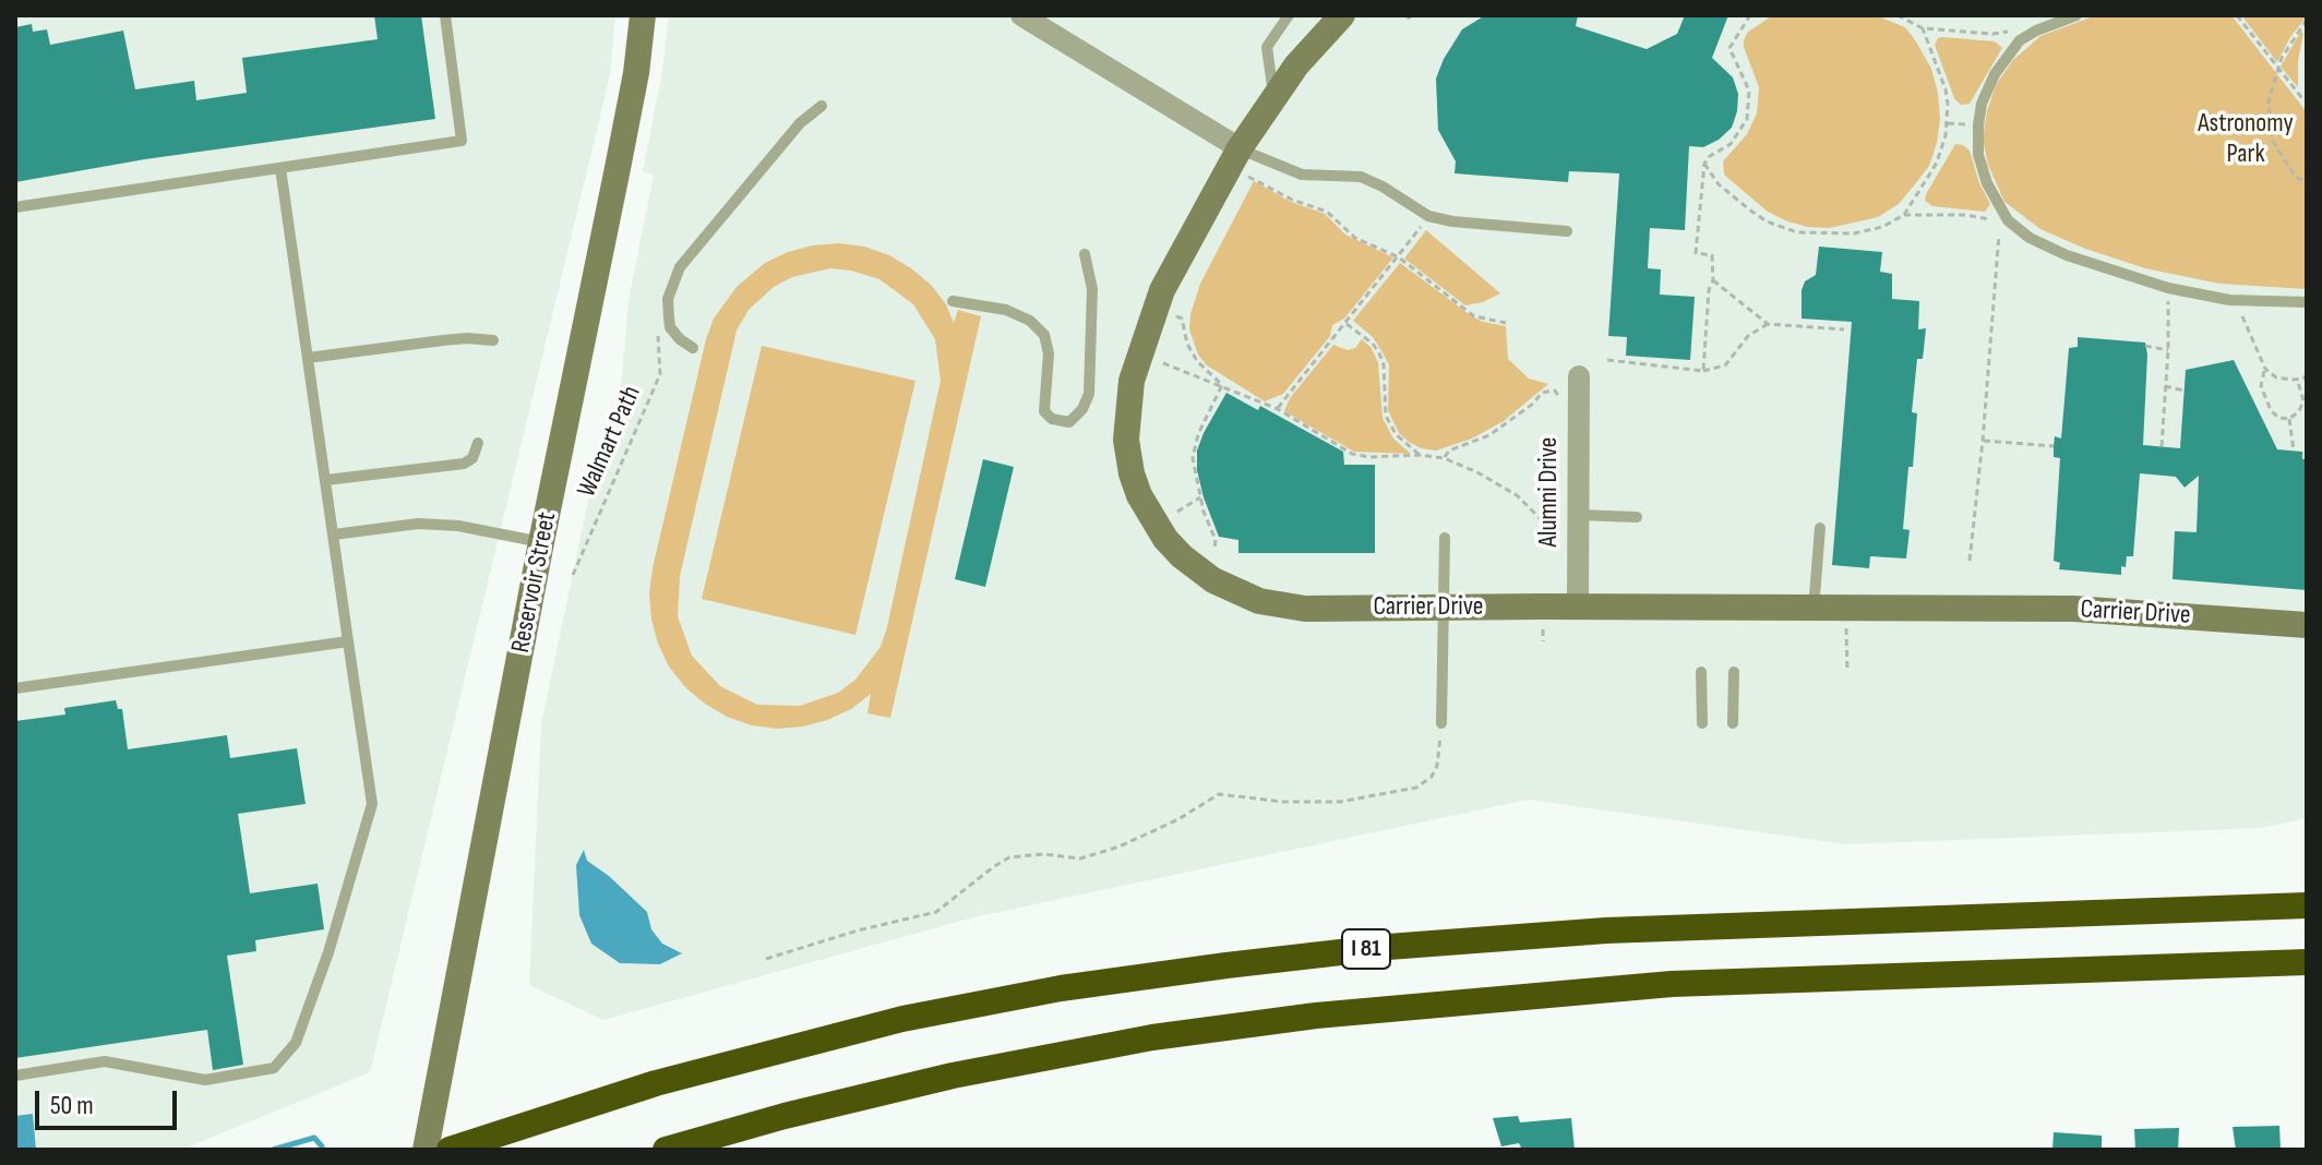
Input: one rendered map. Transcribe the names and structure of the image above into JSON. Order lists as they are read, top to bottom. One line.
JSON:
{"streets":{"highway":["I 81"],"street":["Alumni Drive","Reservoir Street","Carrier Drive"],"path":["Walmart Path"]},"crossings":[["Alumni Drive","Carrier Drive"]],"parks":["Astronomy Park"],"scale_bar":"50 m"}
